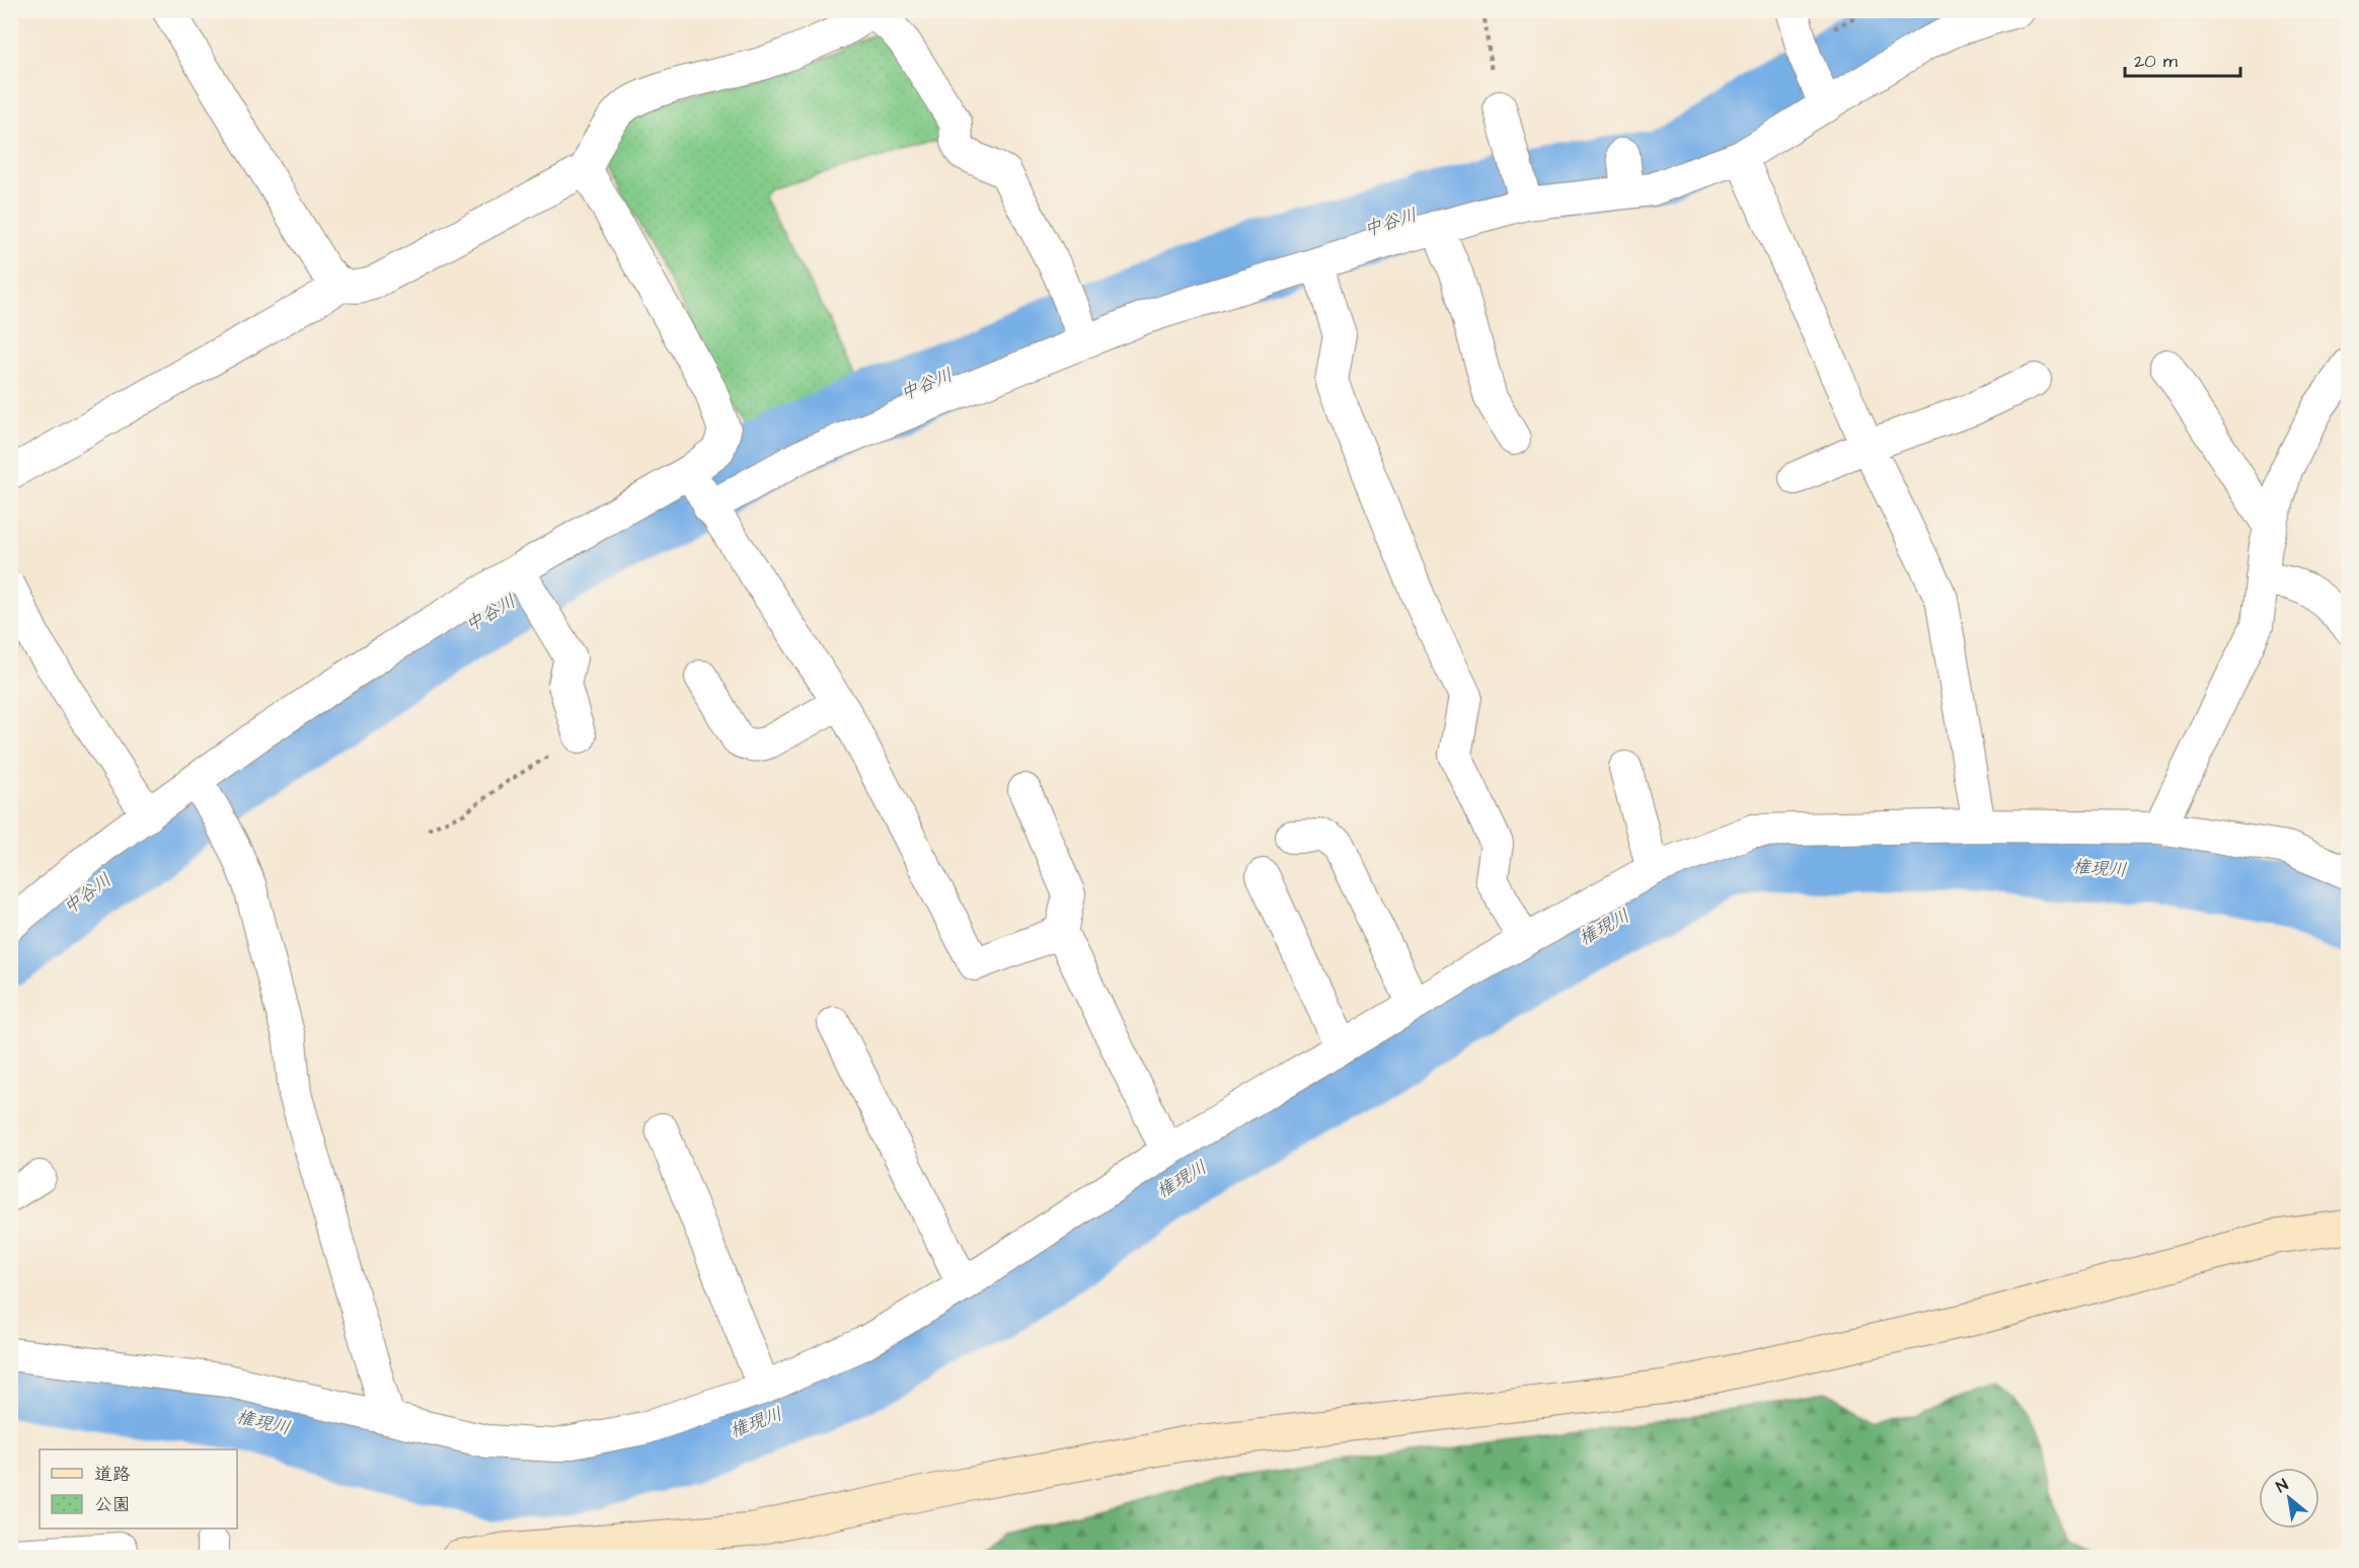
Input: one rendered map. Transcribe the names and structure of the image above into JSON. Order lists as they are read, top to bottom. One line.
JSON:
{"water":["中谷川","権現川"],"legend":["道路","公園"],"scale_bar":"20 m","north":"top left"}
